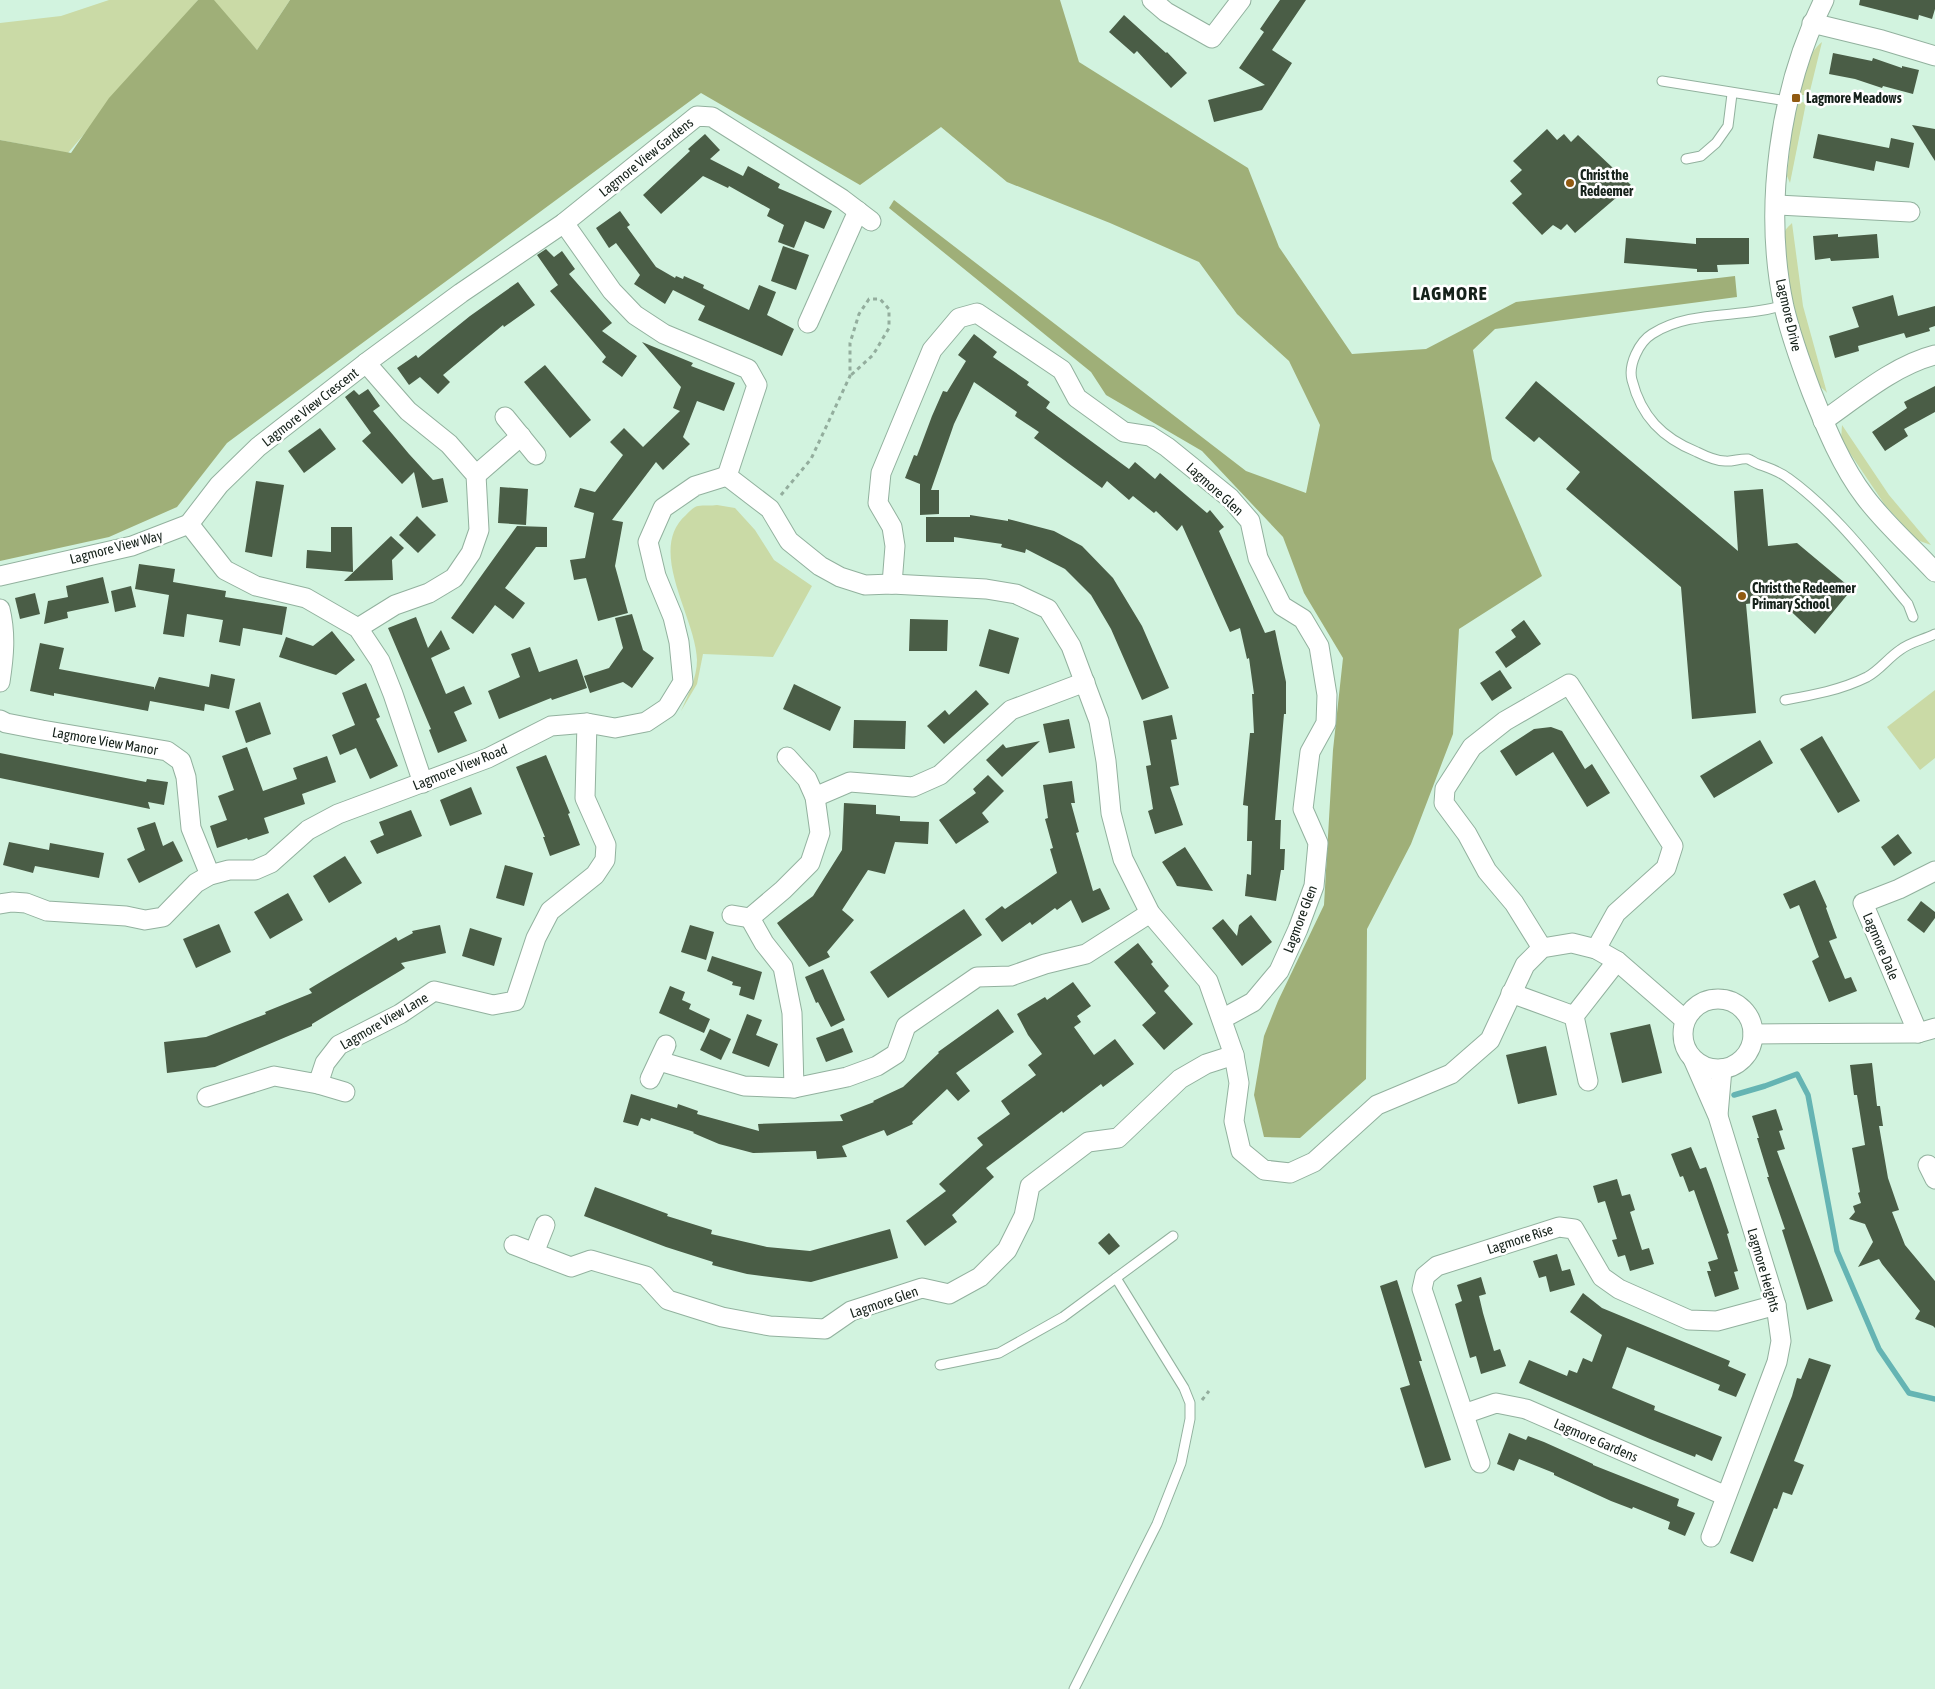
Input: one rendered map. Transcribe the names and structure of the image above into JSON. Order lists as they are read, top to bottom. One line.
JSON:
{"streets":{"street":["Lagmore View Gardens","Lagmore Drive","Lagmore View Crescent","Lagmore Glen","Lagmore View Way","Lagmore View Manor","Lagmore View Road","Lagmore Dale","Lagmore View Lane","Lagmore Rise","Lagmore Heights","Lagmore Gardens"]},"crossings":[["Lagmore View Gardens","Lagmore View Crescent"],["Lagmore View Crescent","Lagmore View Way"],["Lagmore View Manor","Lagmore View Road"],["Lagmore View Road","Lagmore View Lane"],["Lagmore Dale","Lagmore Heights"],["Lagmore Rise","Lagmore Heights"],["Lagmore Rise","Lagmore Gardens"],["Lagmore Heights","Lagmore Gardens"]],"districts":["LAGMORE"],"places":{"transit":["Lagmore Meadows"],"other":["Christ the Redeemer","Christ the Redeemer Primary School"]}}
